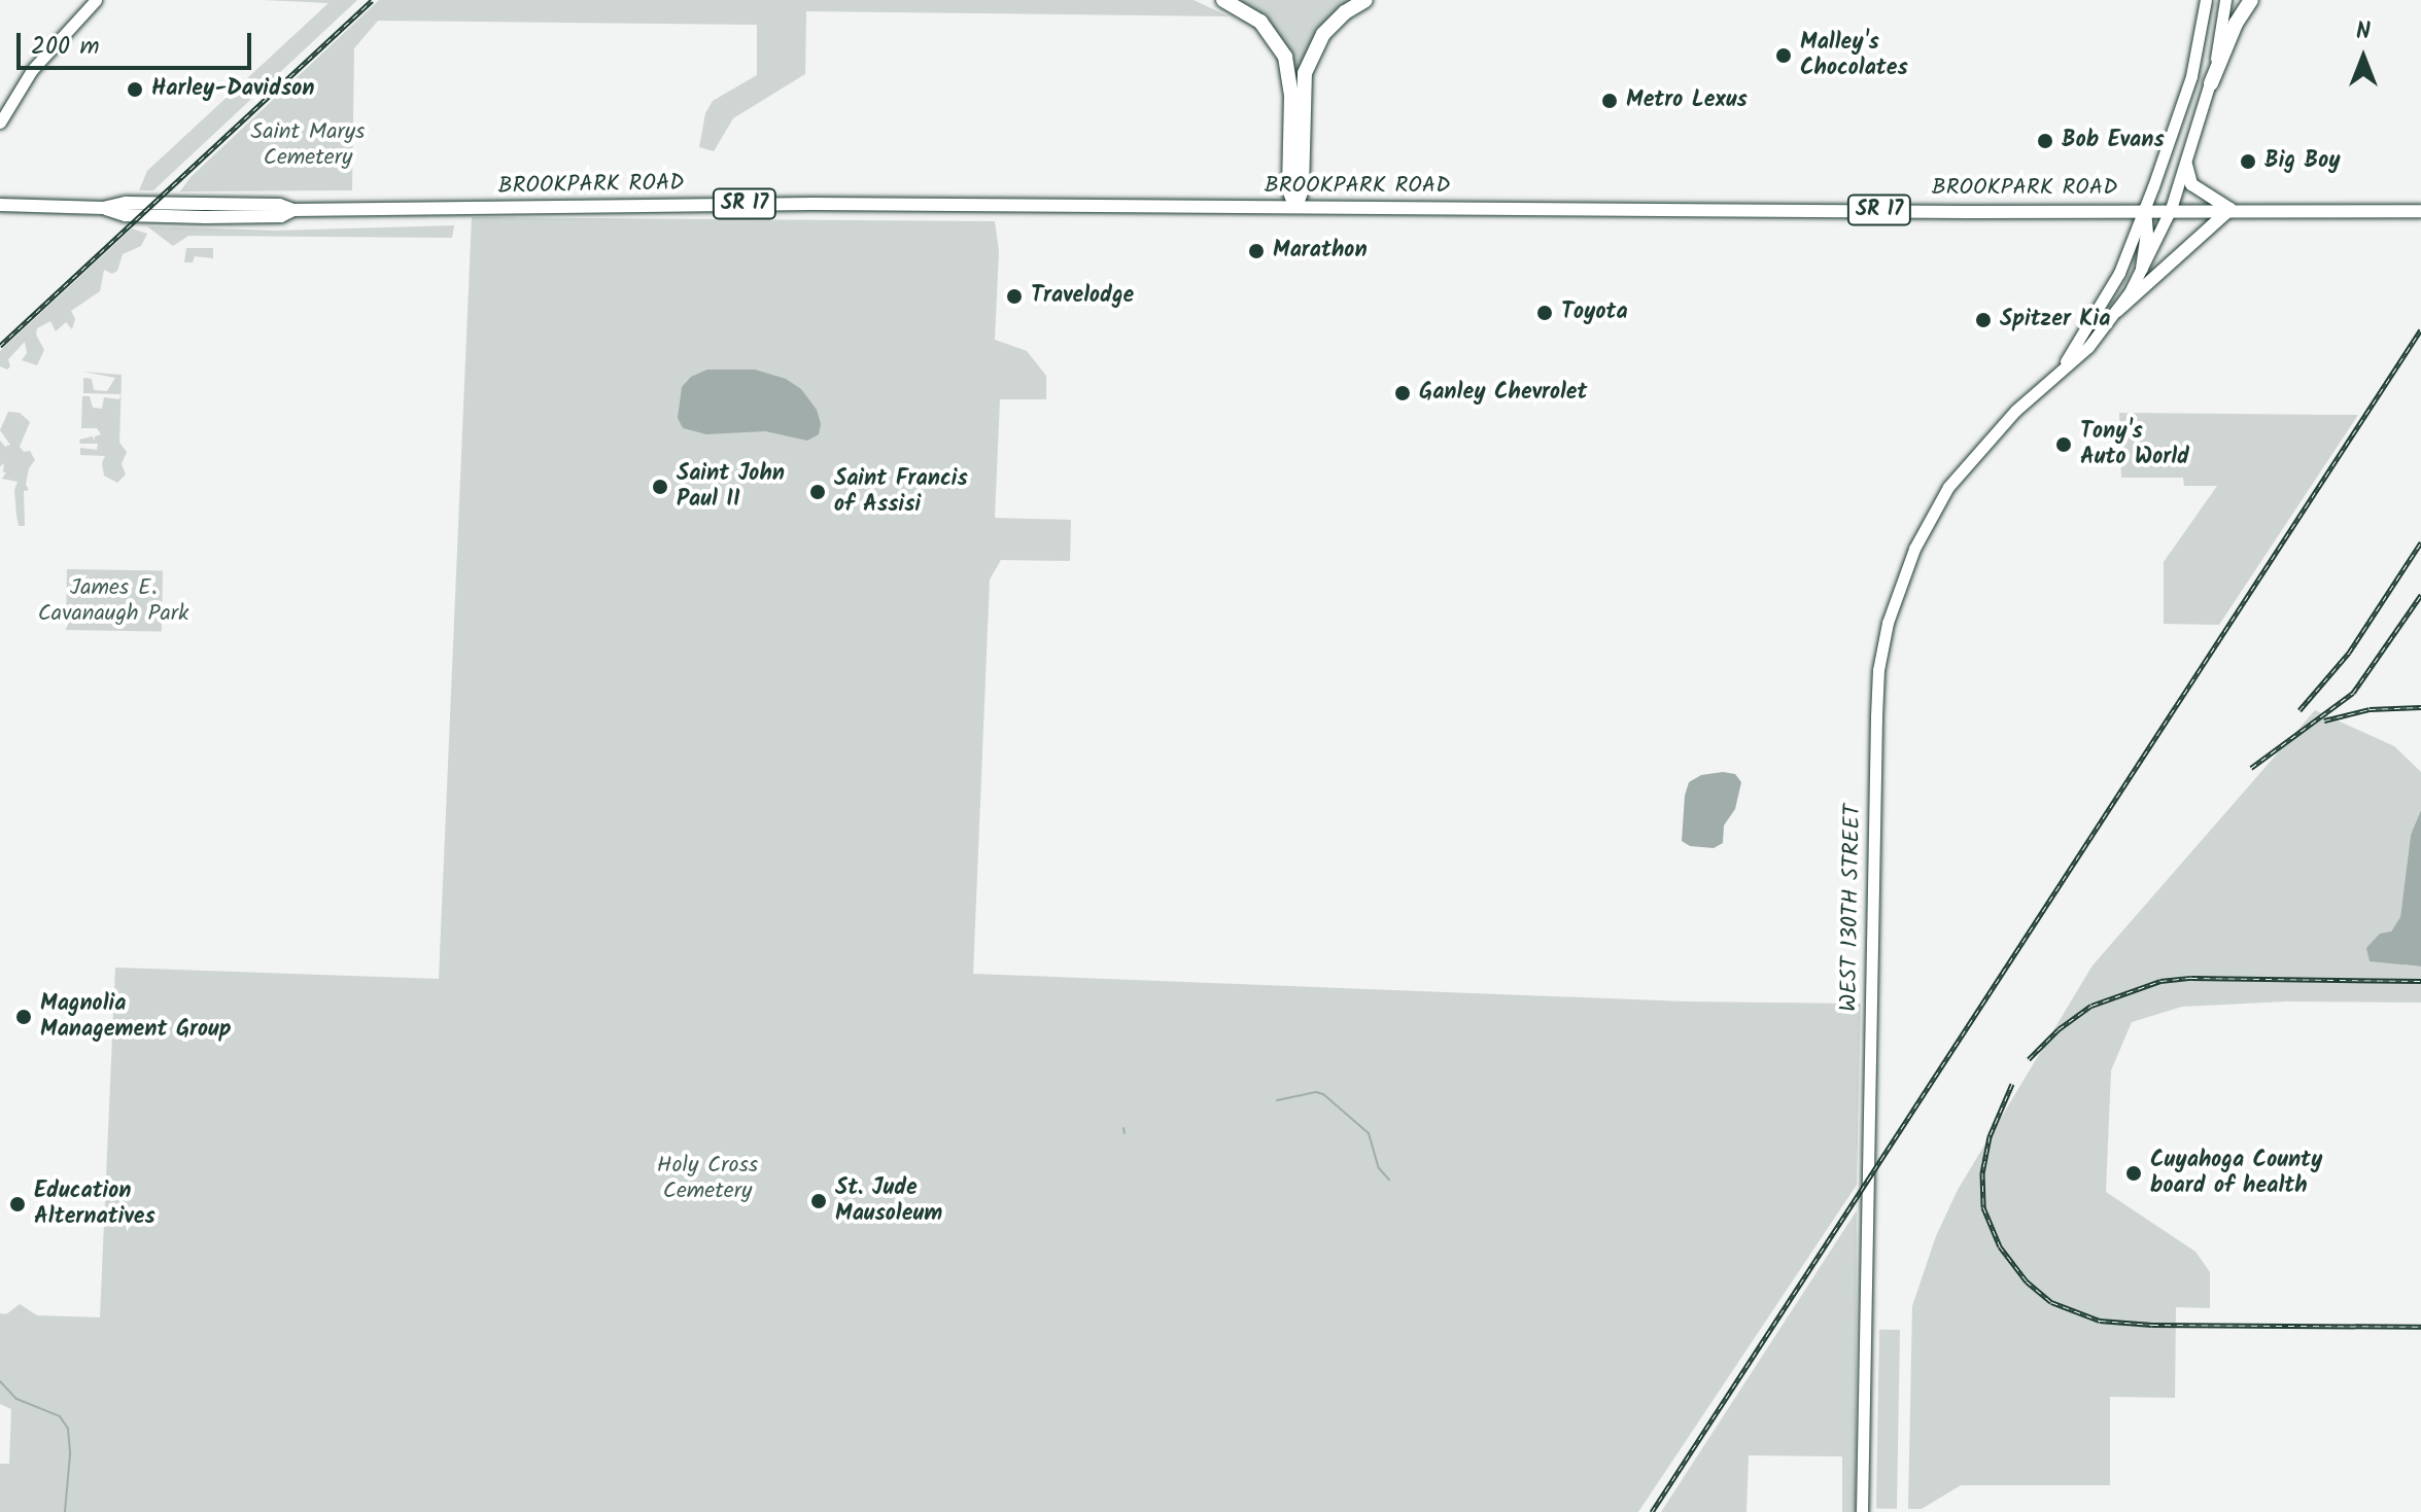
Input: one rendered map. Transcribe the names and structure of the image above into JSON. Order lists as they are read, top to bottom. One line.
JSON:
{"streets":{"main road":["BROOKPARK ROAD","SR 17","WEST 130TH STREET"]},"crossings":[["BROOKPARK ROAD","WEST 130TH STREET"]],"parks":["Saint Marys Cemetery","James E. Cavanaugh Park","Holy Cross Cemetery"],"places":["Malley's Chocolates","Harley-Davidson","Metro Lexus","Bob Evans","Big Boy","Marathon","Travelodge","Toyota","Spitzer Kia","Ganley Chevrolet","Tony's Auto World","Saint John Paul II","Saint Francis of Assisi","Magnolia Management Group","Cuyahoga County board of health","St. Jude Mausoleum","Education Alternatives"],"scale_bar":"200 m","north":"top"}
